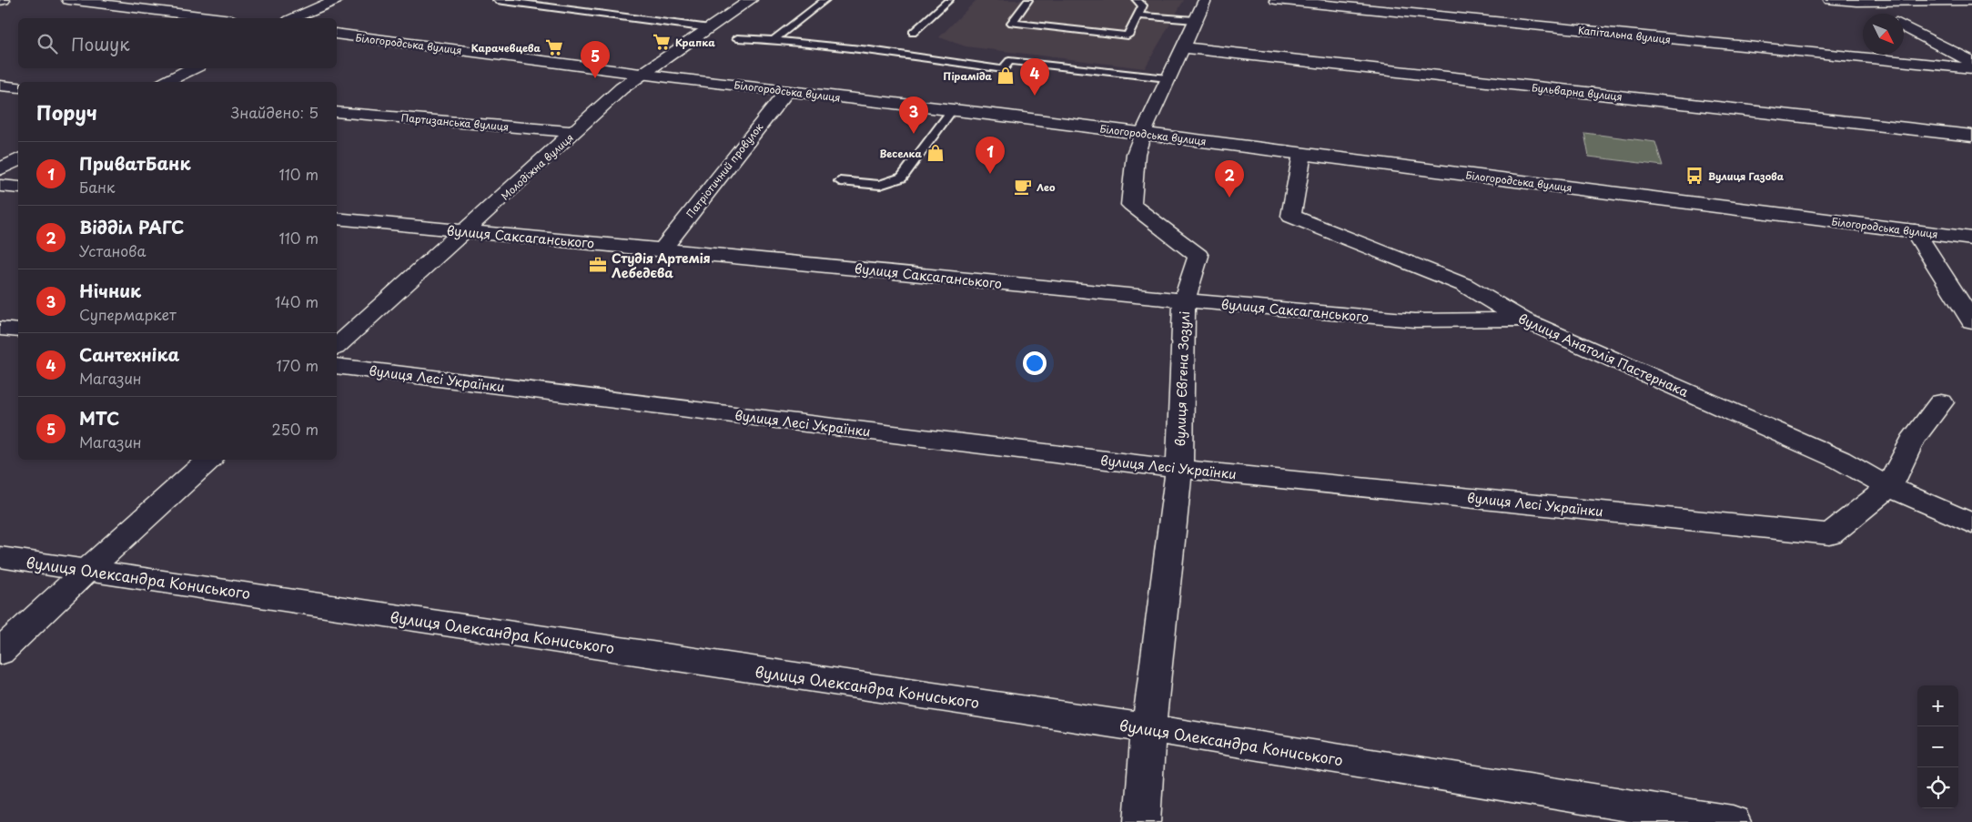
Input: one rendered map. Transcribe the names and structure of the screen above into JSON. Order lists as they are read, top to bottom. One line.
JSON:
{"streets":{"street":["Капітальна вулиця","Білогородська вулиця","Бульварна вулиця","Партизанська вулиця","Молодіжна вулиця","Патріотичний провулок","вулиця Саксаганського","вулиця Анатолія Пастернака","вулиця Лесі Українки","вулиця Євгена Зозулі","вулиця Олександра Кониського"]},"crossings":[["Білогородська вулиця","Молодіжна вулиця"],["Білогородська вулиця","Патріотичний провулок"],["Білогородська вулиця","вулиця Анатолія Пастернака"],["Білогородська вулиця","вулиця Євгена Зозулі"],["Партизанська вулиця","Молодіжна вулиця"],["Молодіжна вулиця","вулиця Саксаганського"],["Патріотичний провулок","вулиця Саксаганського"],["вулиця Саксаганського","вулиця Анатолія Пастернака"],["вулиця Саксаганського","вулиця Євгена Зозулі"],["вулиця Анатолія Пастернака","вулиця Лесі Українки"],["вулиця Лесі Українки","вулиця Євгена Зозулі"],["вулиця Євгена Зозулі","вулиця Олександра Кониського"]],"places":{"supermarket":["Крапка","Карачевцева"],"shop":["Піраміда","Веселка"],"bus stop":["Вулиця Газова"],"cafe":["Лео"],"office":["Студія Артемія Лебедєва"]},"north":"bottom right","page":{"search":"Пошук","pins":["5","4","3","1","2"],"heading":["Поруч","Знайдено: 5"],"list":[{"mark":"1","name":"ПриватБанк","note":"Банк","value":"110 m"},{"mark":"2","name":"Відділ РАГС","note":"Установа","value":"110 m"},{"mark":"3","name":"Нічник","note":"Супермаркет","value":"140 m"},{"mark":"4","name":"Сантехніка","note":"Магазин","value":"170 m"},{"mark":"5","name":"МТС","note":"Магазин","value":"250 m"}],"map_buttons":["+","−"]}}
